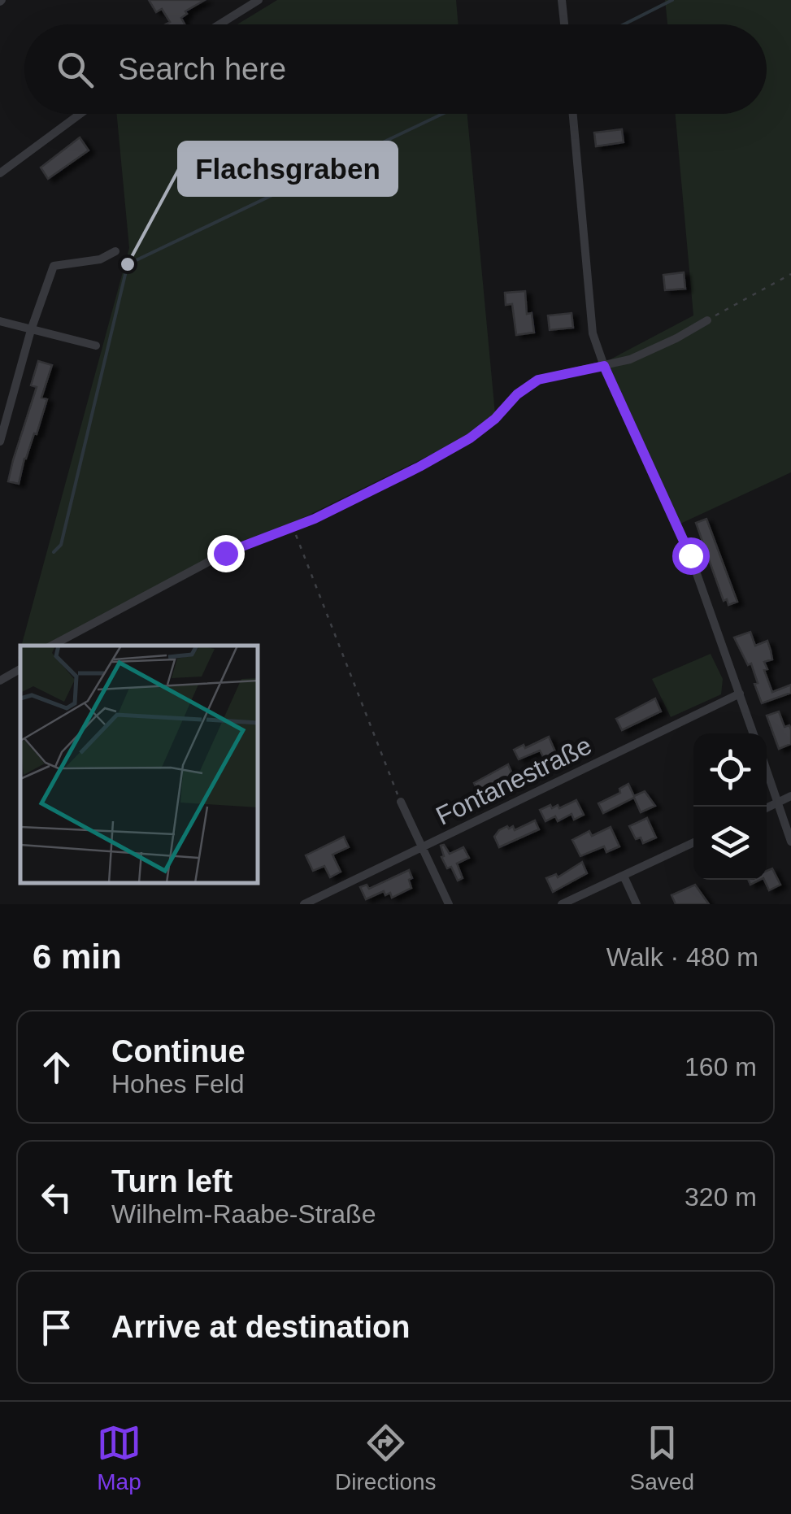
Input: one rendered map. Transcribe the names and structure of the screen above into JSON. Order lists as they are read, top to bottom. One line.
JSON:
{"streets":{"street":["Fontanestraße"]},"places":["Flachsgraben"],"page":{"search":"Search here","heading":["6 min","Walk · 480 m"],"list":[["Continue","Hohes Feld","160 m"],["Turn left","Wilhelm-Raabe-Straße","320 m"],"Arrive at destination"],"nav":["Map","Directions","Saved"]}}
